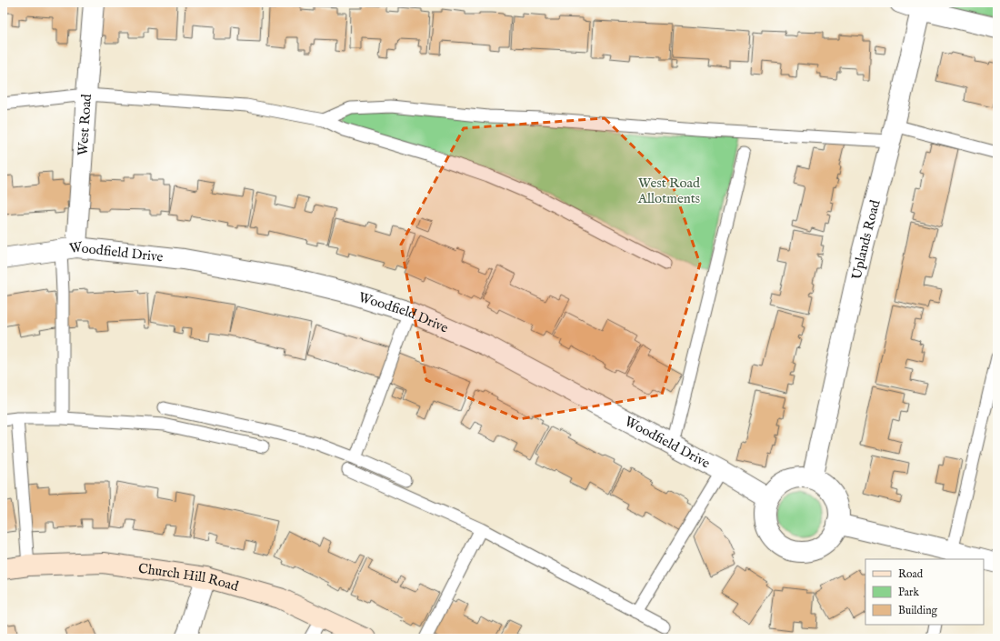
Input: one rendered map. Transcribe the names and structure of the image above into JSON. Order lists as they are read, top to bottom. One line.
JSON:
{"streets":{"street":["West Road","Uplands Road","Woodfield Drive","Church Hill Road"]},"crossings":[["West Road","Woodfield Drive"],["Uplands Road","Woodfield Drive"]],"parks":["West Road Allotments"],"legend":["Road","Park","Building"]}
